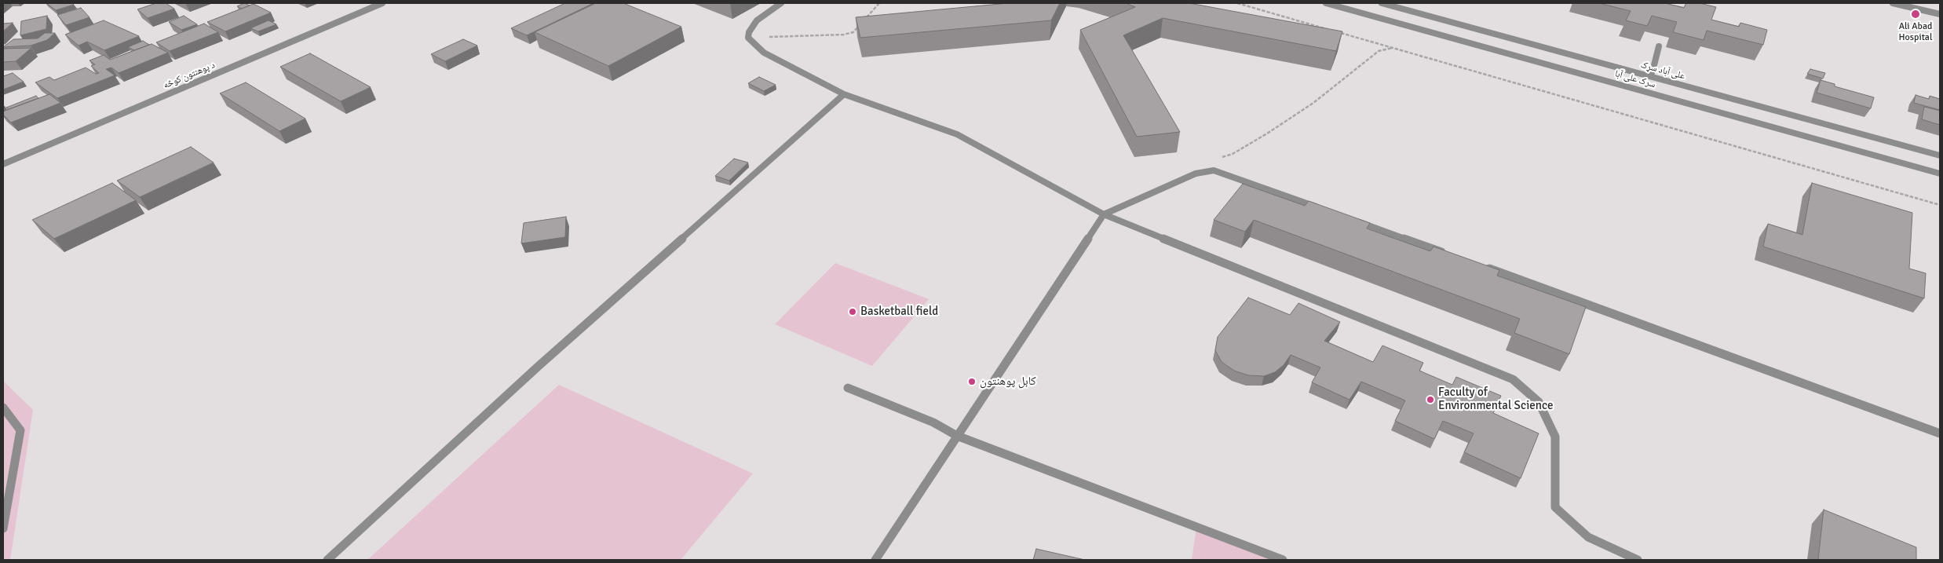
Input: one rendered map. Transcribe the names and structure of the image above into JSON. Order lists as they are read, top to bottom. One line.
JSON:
{"streets":{"street":["علی آباد سړک","د پوهنتون کوڅه","سرک علی آبا"]},"places":["Ali Abad Hospital","Basketball field","کابل پوهنتون","Faculty of Environmental Science"]}
